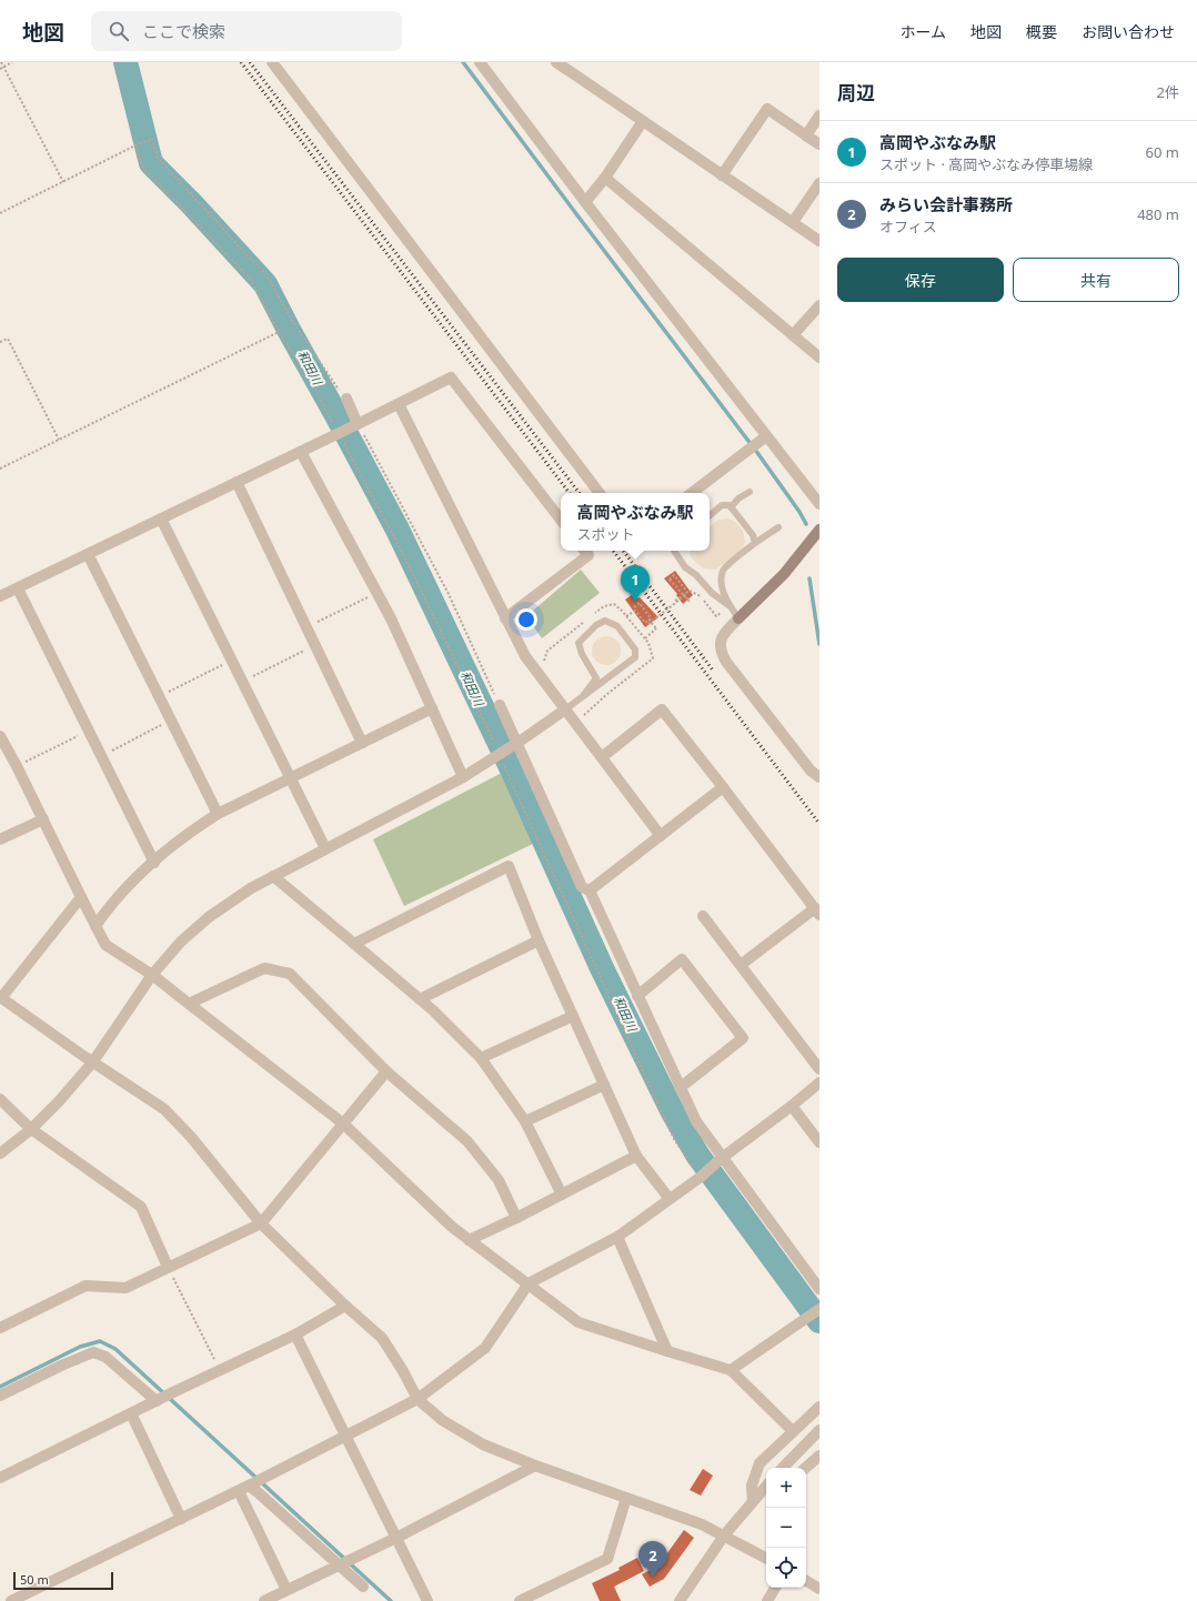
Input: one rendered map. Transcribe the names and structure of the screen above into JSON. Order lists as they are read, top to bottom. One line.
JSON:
{"water":["和田川"],"scale_bar":"50 m","page":{"header":"地図","search":"ここで検索","nav":["ホーム","地図","概要","お問い合わせ"],"heading":["周辺","2件"],"list":[{"mark":"1","name":"高岡やぶなみ駅","note":"スポット · 高岡やぶなみ停車場線","value":"60 m"},{"mark":"2","name":"みらい会計事務所","note":"オフィス","value":"480 m"}],"buttons":["保存","共有"],"popup":["高岡やぶなみ駅","スポット"],"pins":["1","2"],"map_buttons":["+","−"],"scale":"50 m"}}
